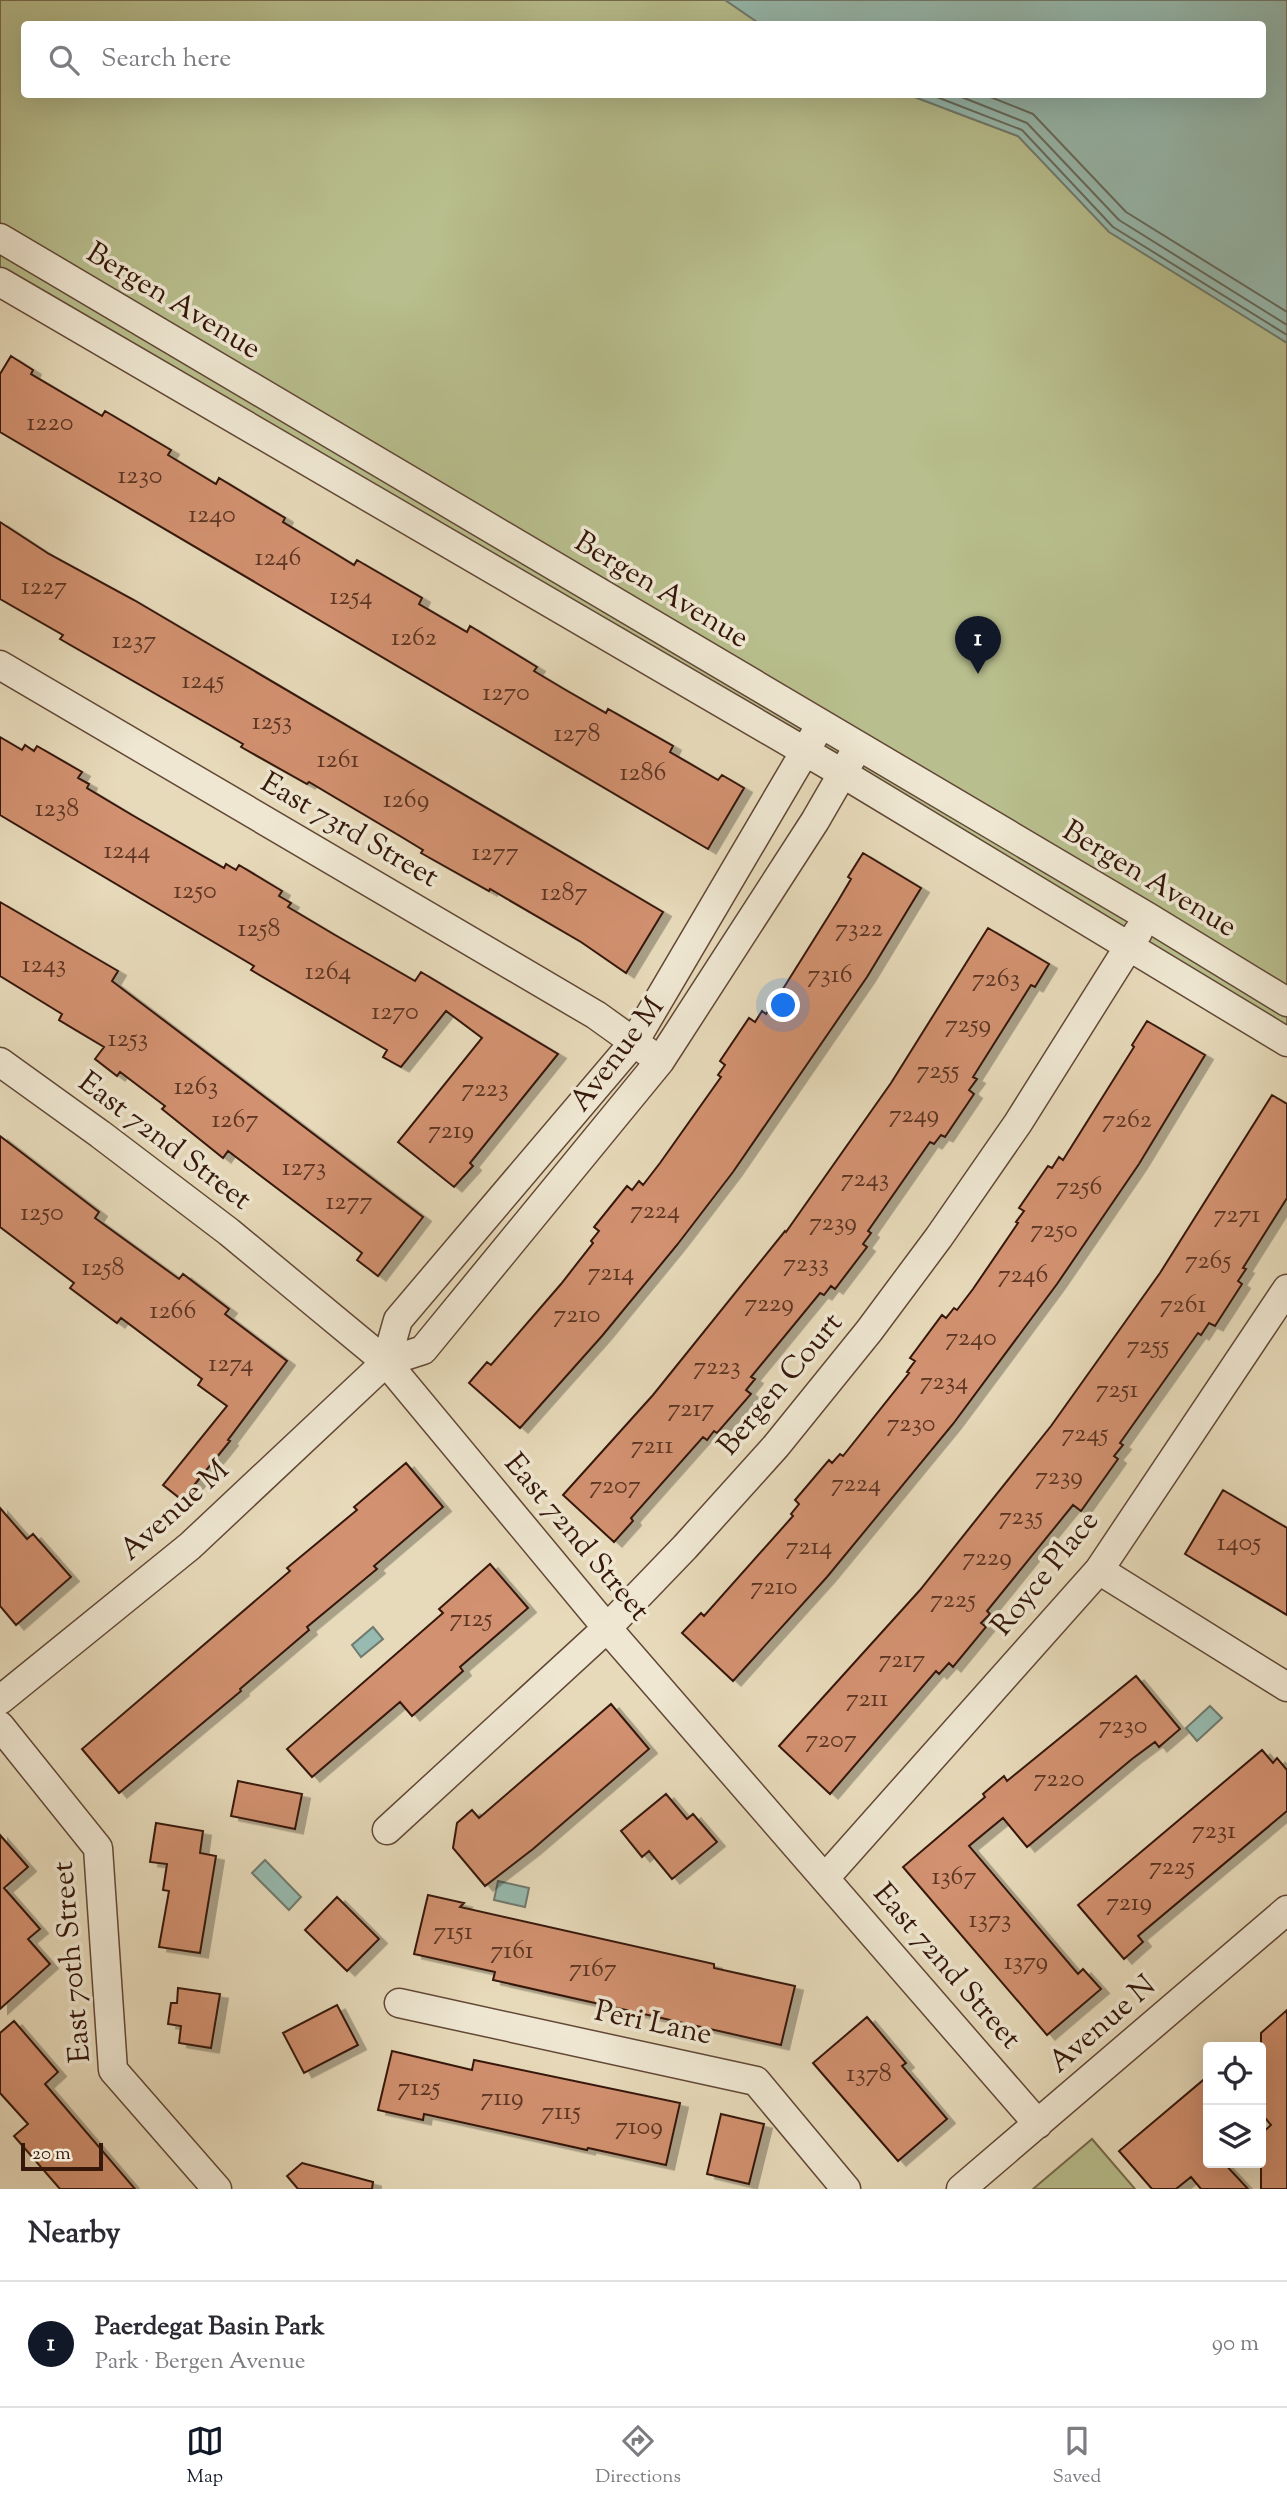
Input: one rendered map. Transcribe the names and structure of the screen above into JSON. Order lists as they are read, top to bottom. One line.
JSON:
{"streets":{"street":["Bergen Avenue","East 73rd Street","Avenue M","East 72nd Street","Bergen Court","Royce Place","East 70th Street","Peri Lane","Avenue N"]},"crossings":[["Bergen Avenue","Avenue M"],["Bergen Avenue","Bergen Court"],["East 73rd Street","Avenue M"],["Avenue M","East 72nd Street"],["East 72nd Street","Bergen Court"],["East 72nd Street","Royce Place"],["East 72nd Street","Avenue N"]],"house_numbers":["1220","1230","1240","1246","1227","1254","1262","1237","1245","1270","1253","1278","1261","1286","1269","1238","1244","1277","1250","1287","1258","7322","1243","1264","7316","7263","1270","7259","1253","7255","1263","7223","7249","1267","7262","7219","1273","7243","7256","1277","7224","1250","7271","7239","7250","7265","7233","1258","7214","7246","7229","7261","1266","7210","7240","7255","1274","7223","7234","7251","7217","7230","7245","7211","7239","7224","7207","7235","1405","7214","7229","7210","7225","7125","7217","7211","7230","7207","7220","7231","7225","1367","7219","1373","7151","7161","1379","7167","1378","7125","7119","7115","7109"],"scale_bar":"20 m","page":{"search":"Search here","pins":"1","scale":"20 m","heading":"Nearby","list":[{"mark":"1","name":"Paerdegat Basin Park","note":"Park · Bergen Avenue","value":"90 m"}],"nav":["Map","Directions","Saved"]}}
